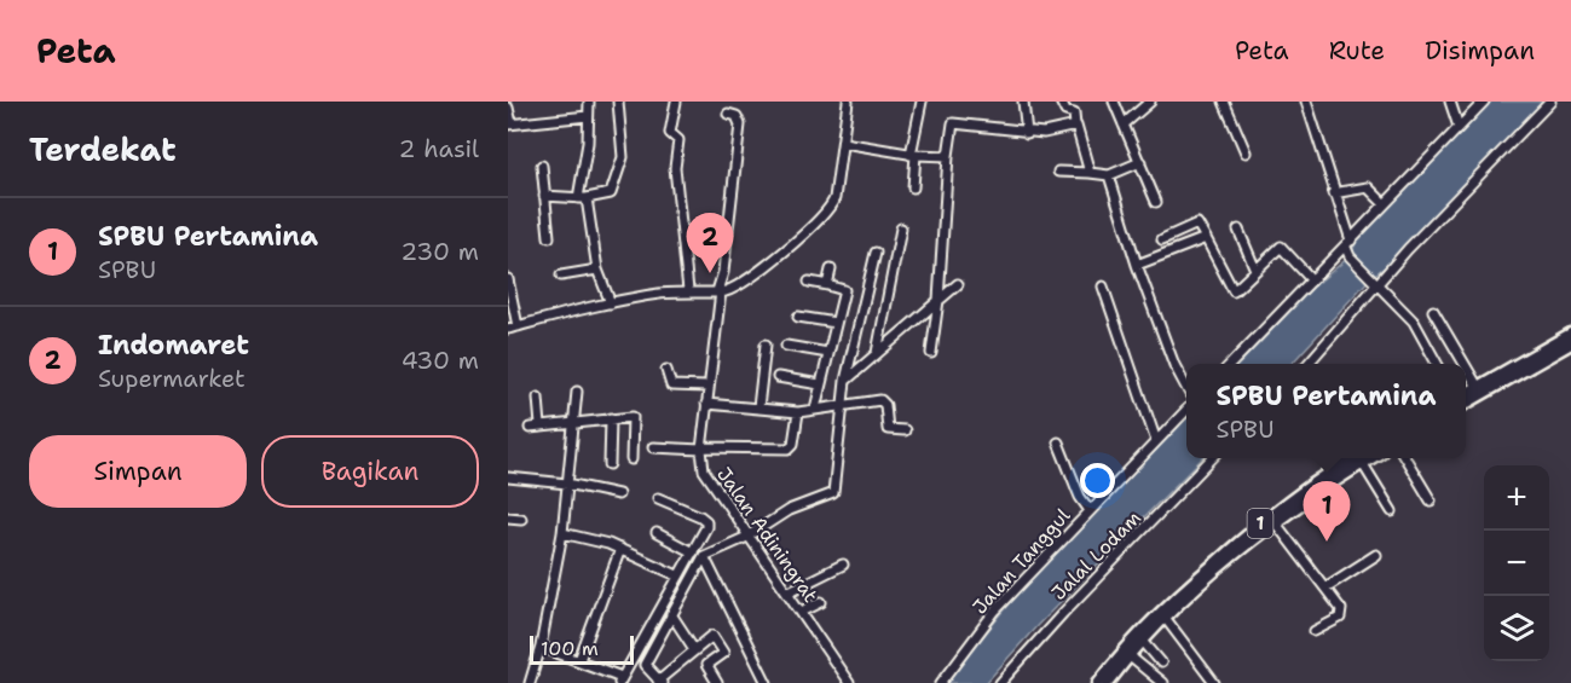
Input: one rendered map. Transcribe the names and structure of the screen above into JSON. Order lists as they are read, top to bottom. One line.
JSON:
{"streets":{"main road":["1"],"street":["Jalan Adiningrat","Jalal Lodam","Jalan Tanggul"]},"scale_bar":"100 m","page":{"header":"Peta","nav":["Peta","Rute","Disimpan"],"heading":["Terdekat","2 hasil"],"list":[{"mark":"1","name":"SPBU Pertamina","note":"SPBU","value":"230 m"},{"mark":"2","name":"Indomaret","note":"Supermarket","value":"430 m"}],"pins":["2","1"],"popup":["SPBU Pertamina","SPBU"],"buttons":["Simpan","Bagikan"],"map_buttons":["+","−"],"scale":"100 m"}}
